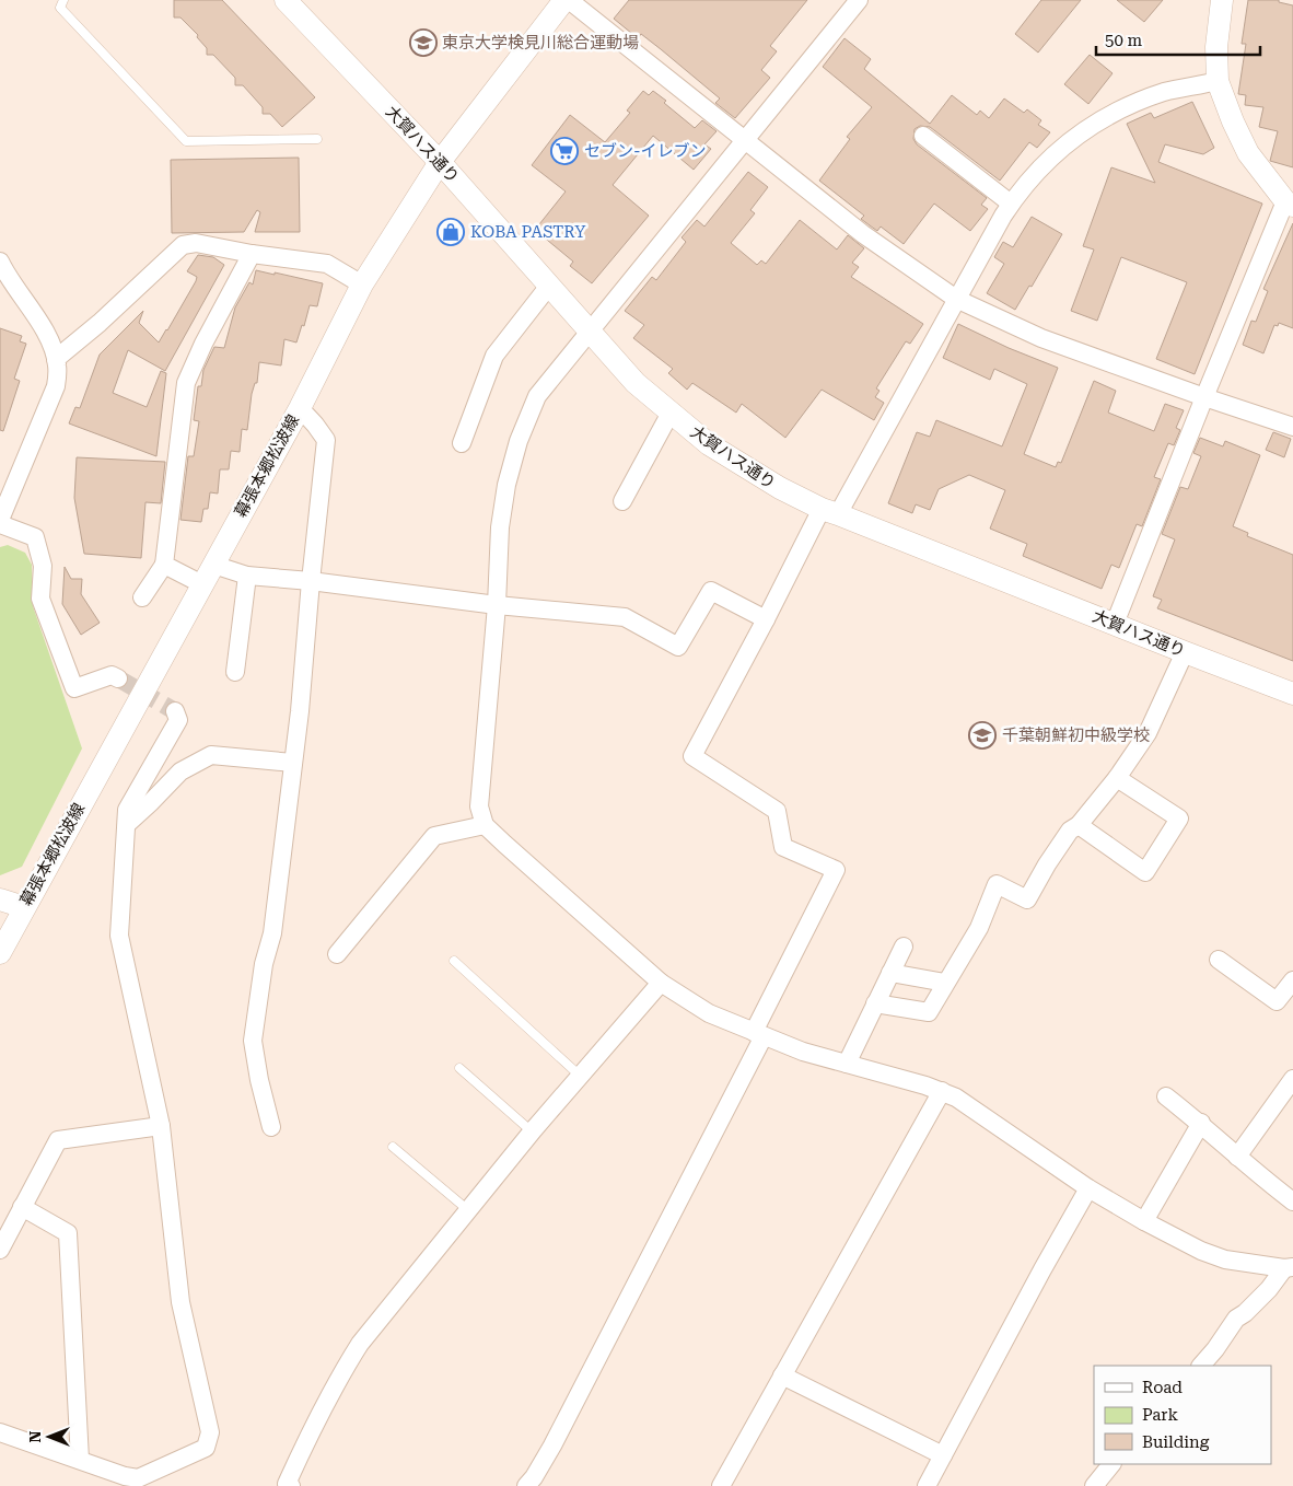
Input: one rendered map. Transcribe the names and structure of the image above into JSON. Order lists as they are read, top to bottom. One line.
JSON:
{"streets":{"street":["大賀ハス通り","幕張本郷松波線"]},"crossings":[["大賀ハス通り","幕張本郷松波線"]],"places":{"school or university":["東京大学検見川総合運動場","千葉朝鮮初中級学校"],"supermarket":["セブン-イレブン"],"shop":["KOBA PASTRY"]},"legend":["Road","Park","Building"],"scale_bar":"50 m","north":"left"}
